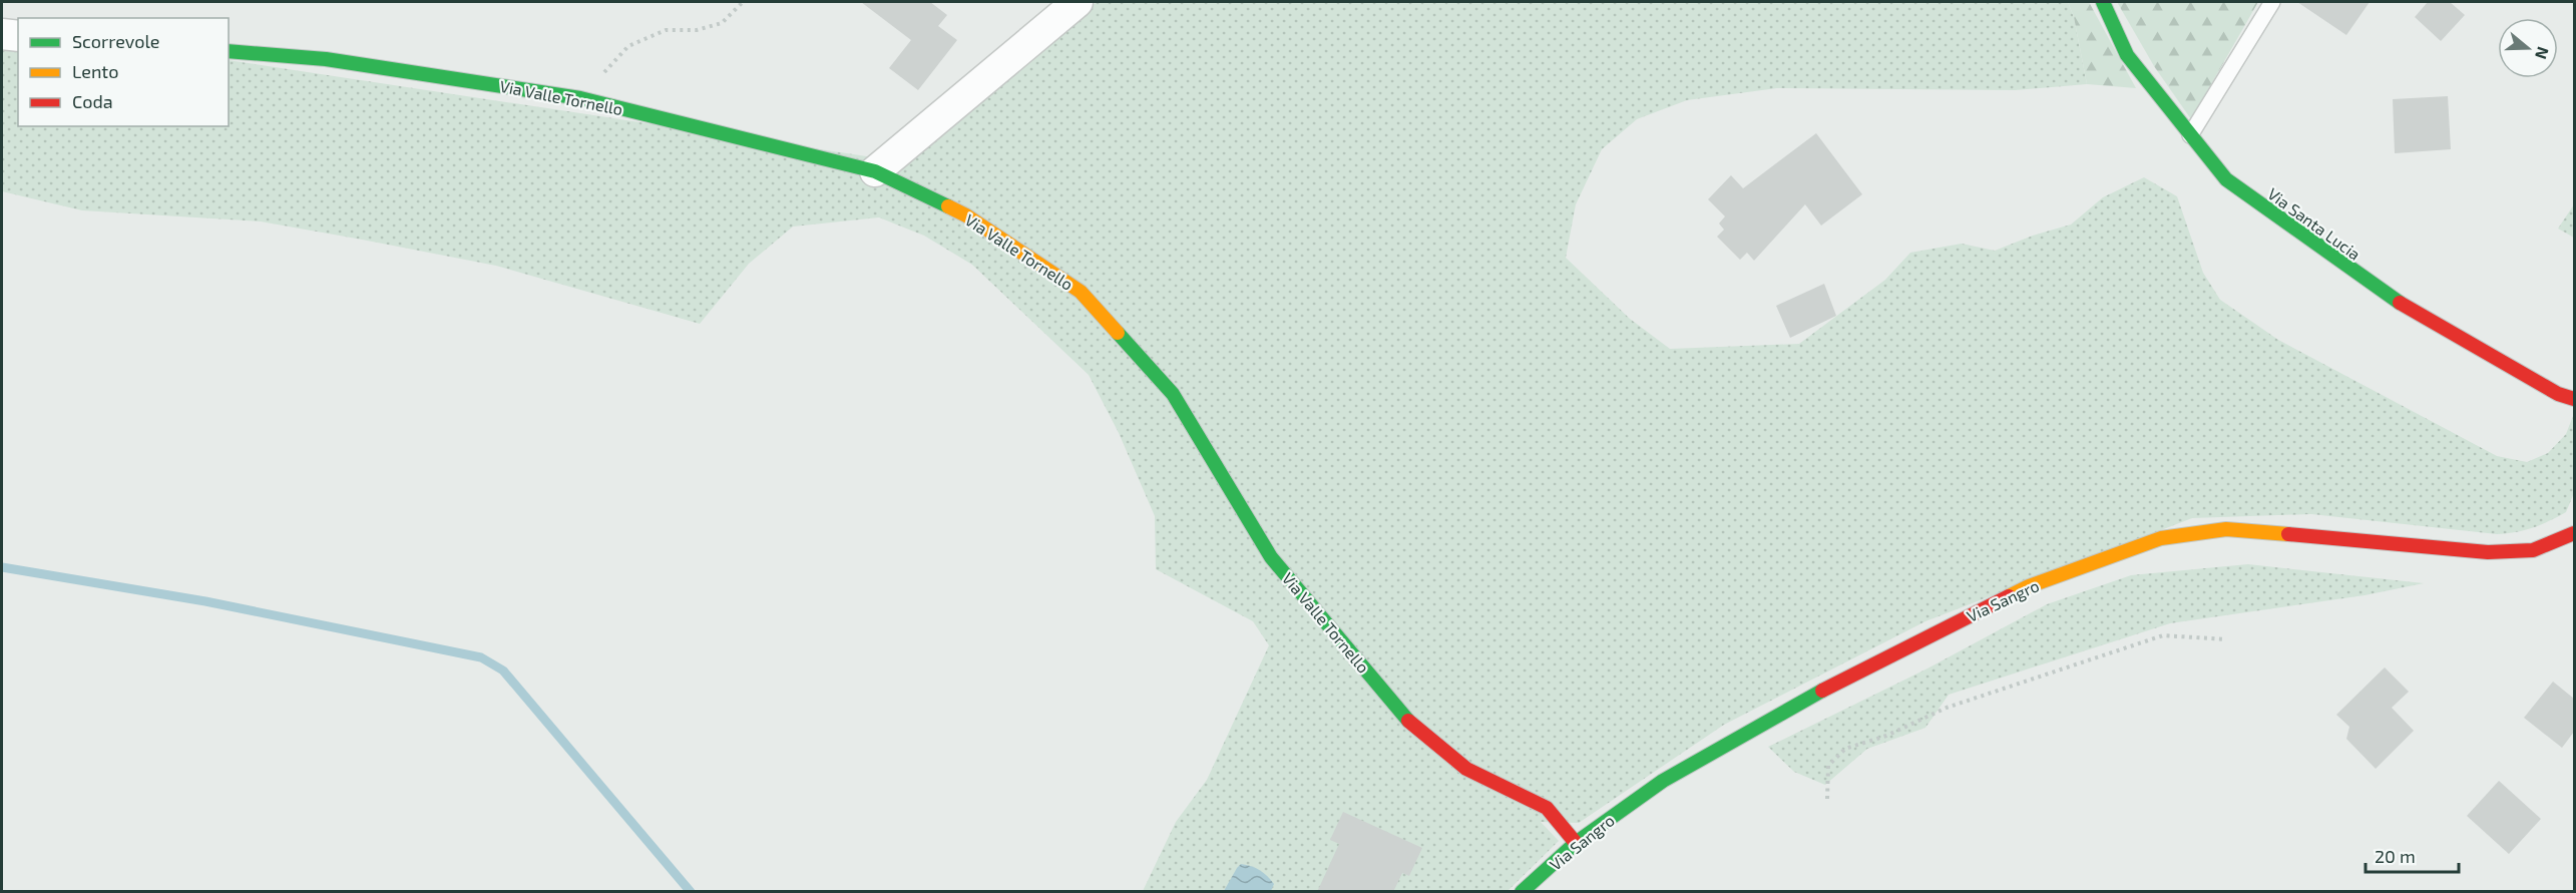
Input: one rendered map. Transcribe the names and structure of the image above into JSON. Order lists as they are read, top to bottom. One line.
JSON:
{"streets":{"street":["Via Valle Tornello","Via Santa Lucia","Via Sangro"]},"crossings":[["Via Valle Tornello","Via Sangro"]],"legend":["Scorrevole","Lento","Coda"],"scale_bar":"20 m","north":"right"}
